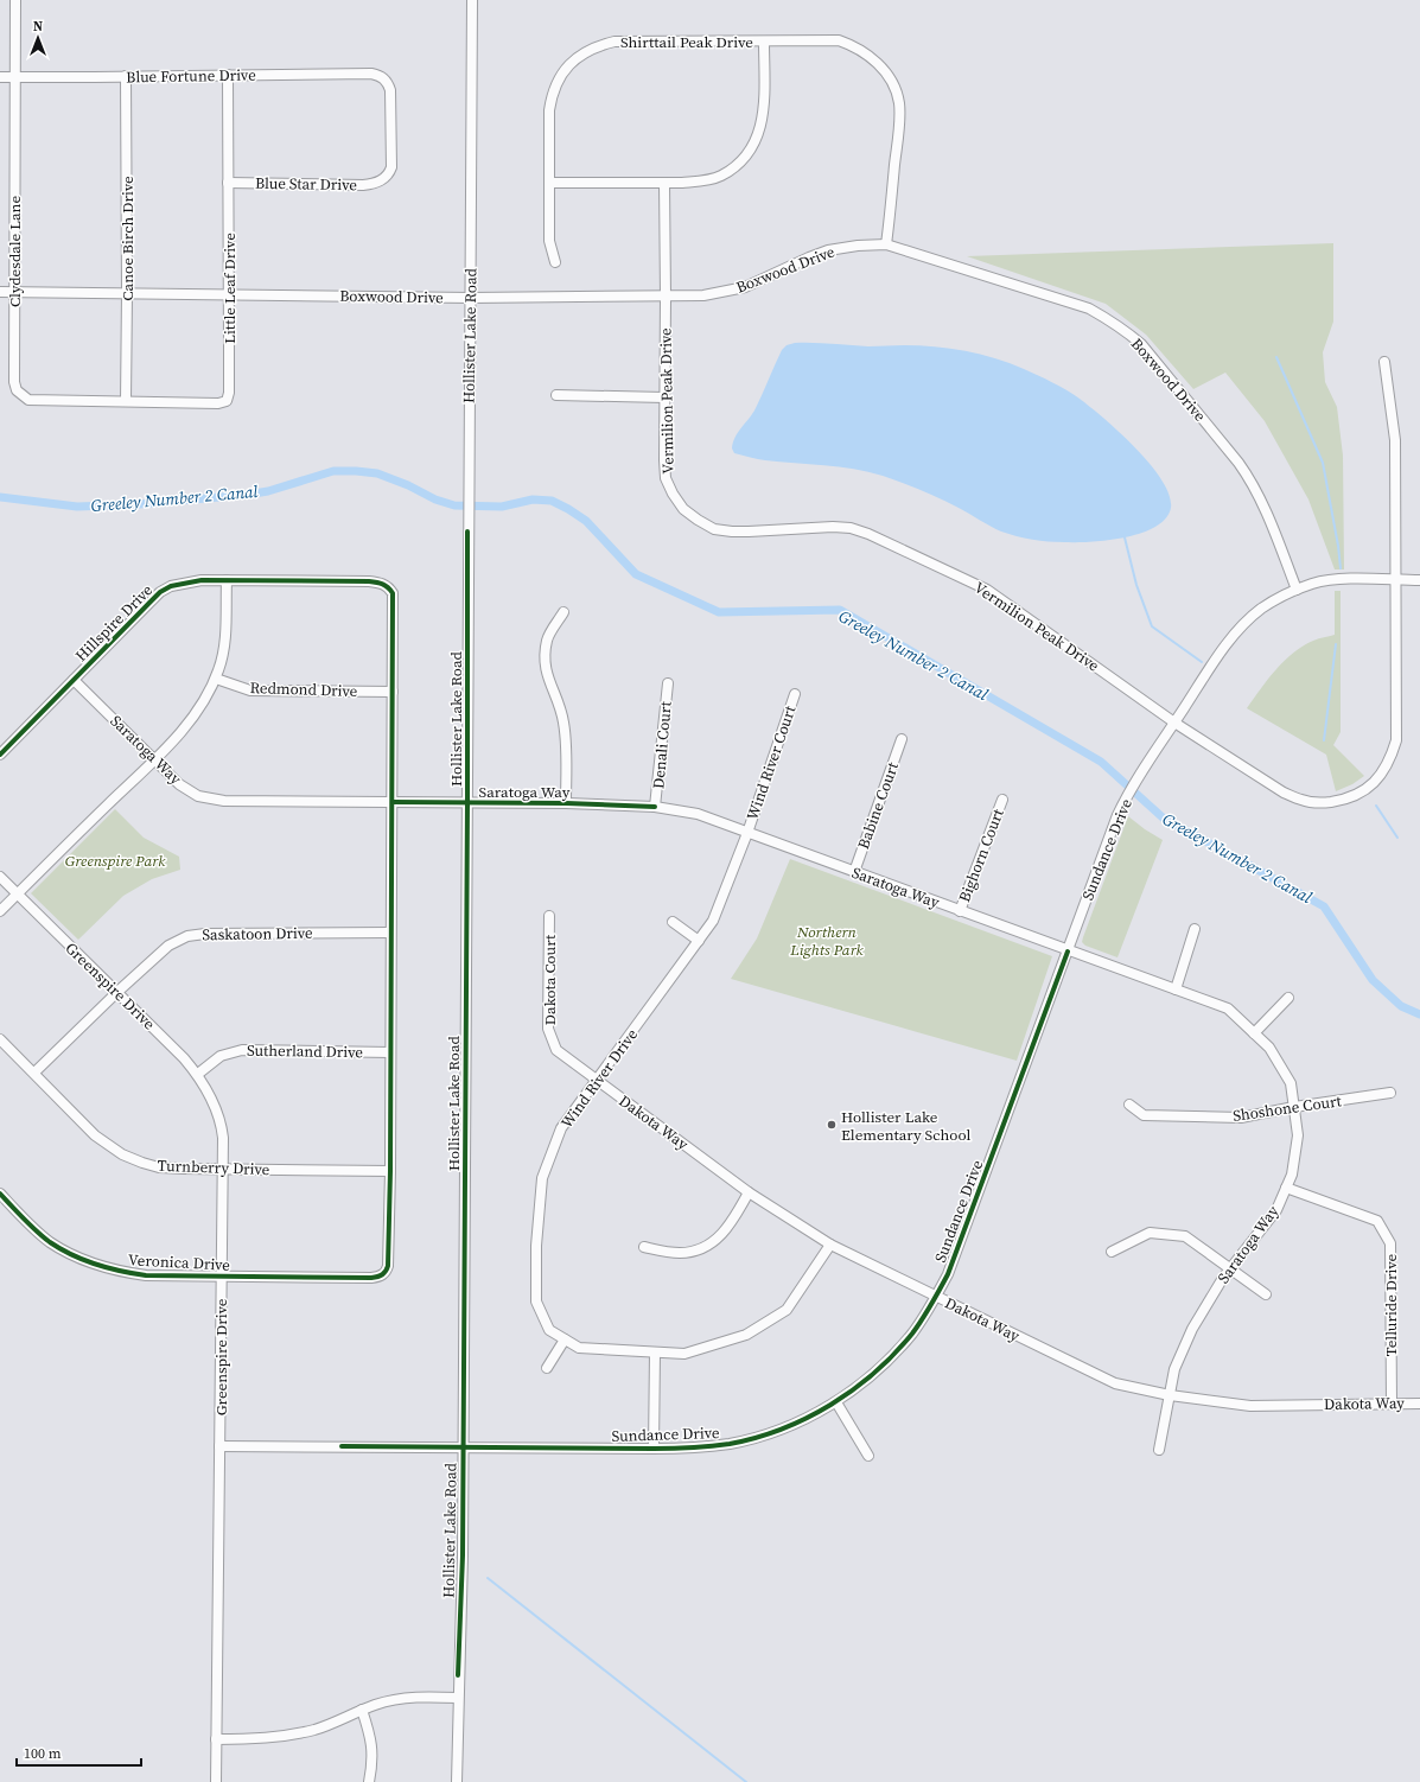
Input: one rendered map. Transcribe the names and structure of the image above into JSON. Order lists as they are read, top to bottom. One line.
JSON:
{"streets":{"street":["Shirttail Peak Drive","Blue Fortune Drive","Blue Star Drive","Canoe Birch Drive","Clydesdale Lane","Boxwood Drive","Little Leaf Drive","Hollister Lake Road","Vermilion Peak Drive","Hillspire Drive","Redmond Drive","Denali Court","Saratoga Way","Wind River Court","Babine Court","Sundance Drive","Bighorn Court","Saskatoon Drive","Dakota Court","Greenspire Drive","Sutherland Drive","Wind River Drive","Shoshone Court","Dakota Way","Turnberry Drive","Veronica Drive","Telluride Drive"]},"crossings":[["Shirttail Peak Drive","Boxwood Drive"],["Blue Fortune Drive","Blue Star Drive"],["Blue Fortune Drive","Canoe Birch Drive"],["Blue Fortune Drive","Clydesdale Lane"],["Blue Fortune Drive","Little Leaf Drive"],["Blue Star Drive","Little Leaf Drive"],["Canoe Birch Drive","Clydesdale Lane"],["Canoe Birch Drive","Boxwood Drive"],["Canoe Birch Drive","Little Leaf Drive"],["Clydesdale Lane","Boxwood Drive"],["Clydesdale Lane","Little Leaf Drive"],["Boxwood Drive","Little Leaf Drive"],["Boxwood Drive","Hollister Lake Road"],["Boxwood Drive","Vermilion Peak Drive"],["Boxwood Drive","Sundance Drive"],["Hollister Lake Road","Saratoga Way"],["Hollister Lake Road","Sundance Drive"],["Vermilion Peak Drive","Sundance Drive"],["Hillspire Drive","Redmond Drive"],["Hillspire Drive","Saratoga Way"],["Denali Court","Saratoga Way"],["Saratoga Way","Wind River Court"],["Saratoga Way","Babine Court"],["Saratoga Way","Sundance Drive"],["Saratoga Way","Bighorn Court"],["Saratoga Way","Wind River Drive"],["Saratoga Way","Shoshone Court"],["Saratoga Way","Dakota Way"],["Saratoga Way","Telluride Drive"],["Wind River Court","Wind River Drive"],["Sundance Drive","Greenspire Drive"],["Sundance Drive","Dakota Way"],["Saskatoon Drive","Greenspire Drive"],["Saskatoon Drive","Turnberry Drive"],["Dakota Court","Wind River Drive"],["Dakota Court","Dakota Way"],["Greenspire Drive","Sutherland Drive"],["Greenspire Drive","Turnberry Drive"],["Greenspire Drive","Veronica Drive"],["Wind River Drive","Dakota Way"],["Dakota Way","Telluride Drive"],["Turnberry Drive","Veronica Drive"]],"water":["Greeley Number 2 Canal"],"parks":["Greenspire Park","Northern Lights Park"],"places":["Hollister Lake Elementary School"],"scale_bar":"100 m","north":"top"}
